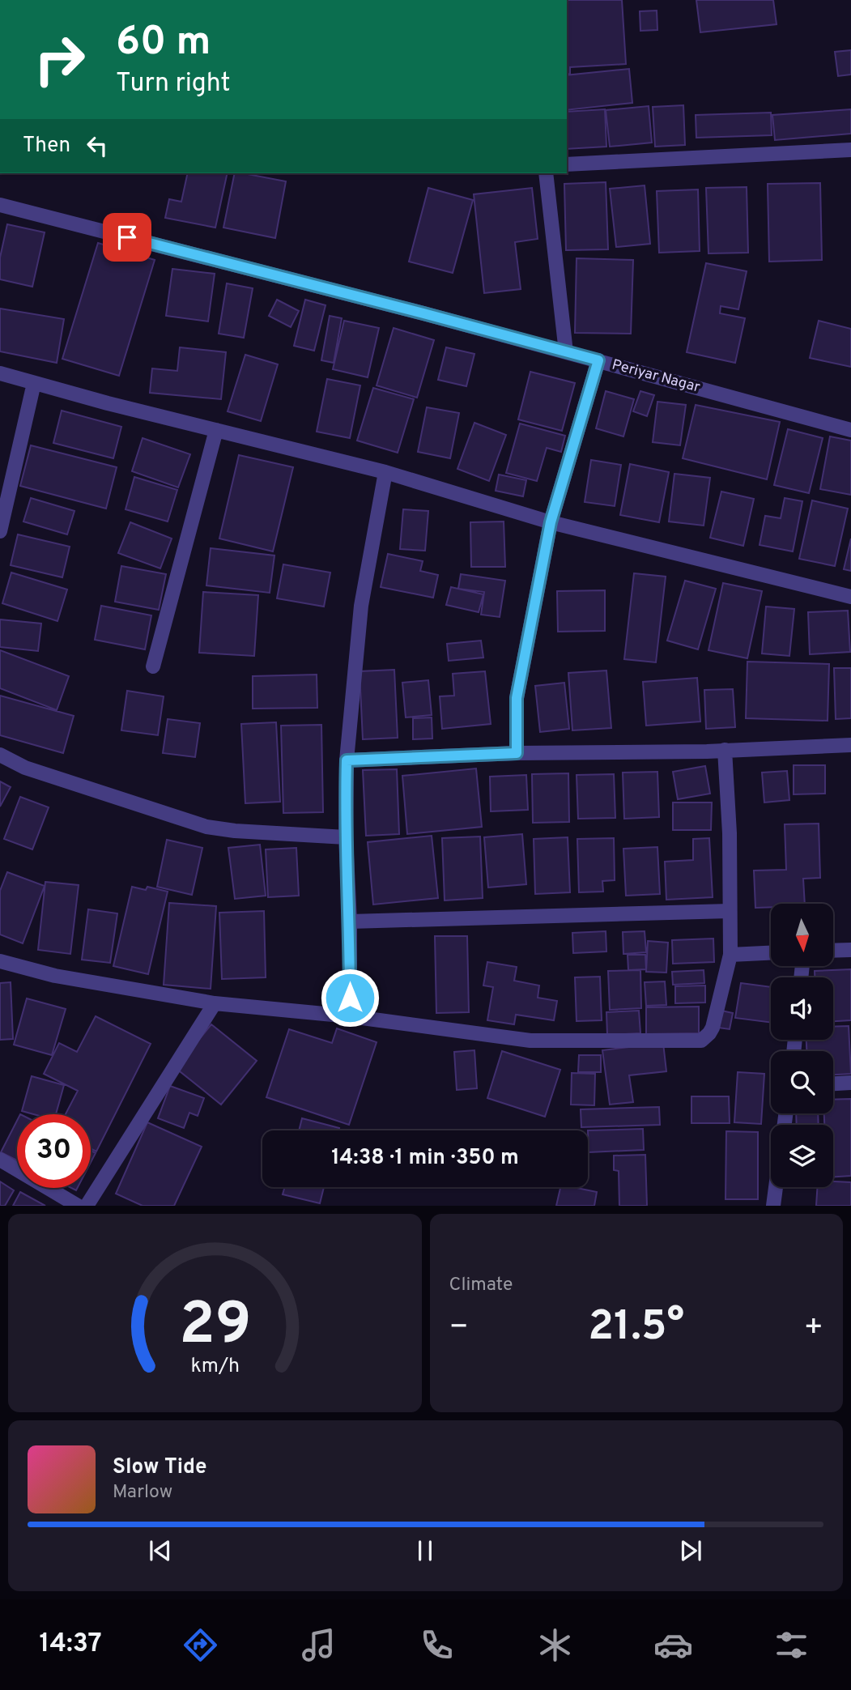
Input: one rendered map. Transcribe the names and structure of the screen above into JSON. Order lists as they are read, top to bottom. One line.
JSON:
{"streets":{"street":["Periyar Nagar"]},"north":"bottom","page":{"turn":["60 m","Turn right"],"then":"Then","limit":"30","trip":"14:38 · 1 min · 350 m","tile":"Climate","heat":["−","21.5°","+"],"song":["Slow Tide","Marlow"],"tabs":"14:37","gauge":["29","km/h"]}}
